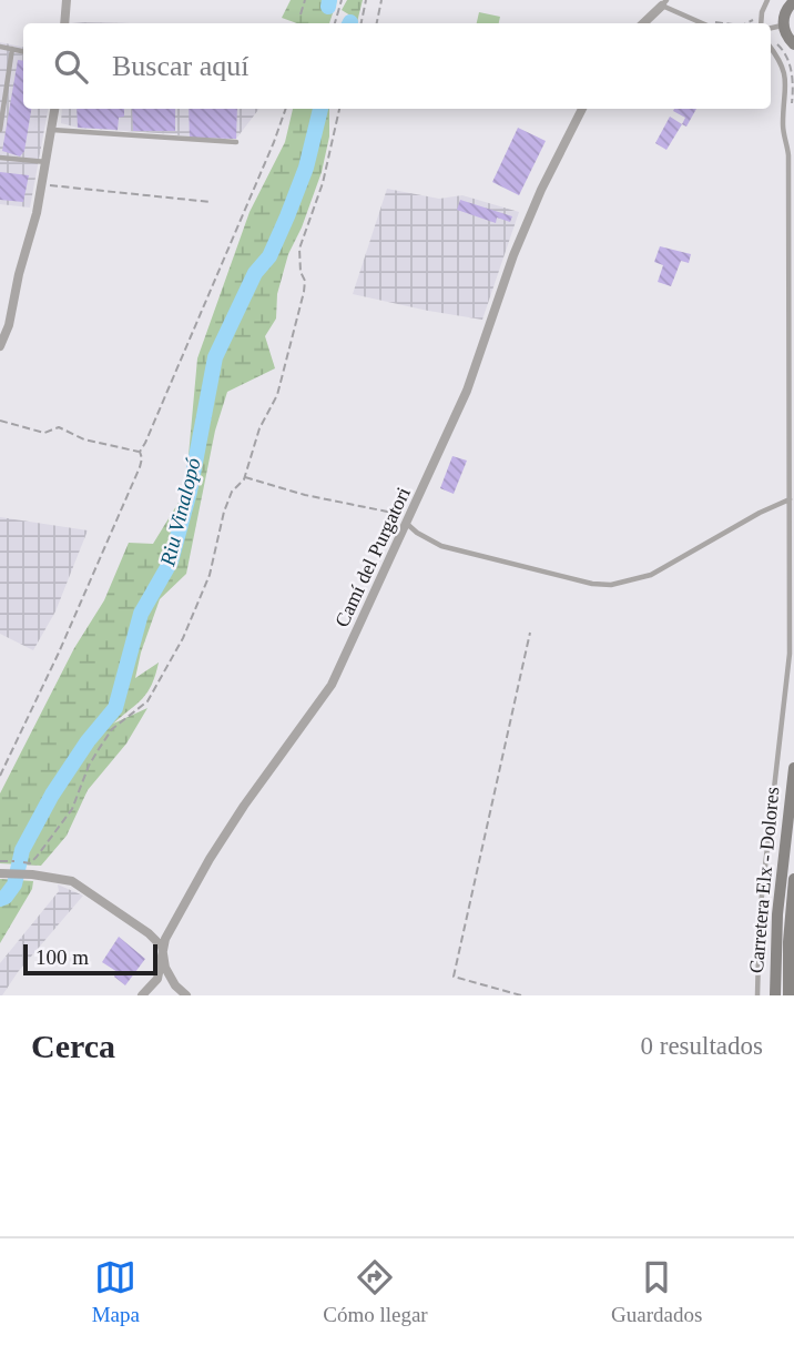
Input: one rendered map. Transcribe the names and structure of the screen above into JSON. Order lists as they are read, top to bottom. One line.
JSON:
{"streets":{"main road":["Carretera Elx - Dolores"],"street":["Camí del Purgatori"]},"water":["Riu Vinalopó"],"scale_bar":"100 m","page":{"search":"Buscar aquí","scale":"100 m","heading":["Cerca","0 resultados"],"nav":["Mapa","Cómo llegar","Guardados"]}}
